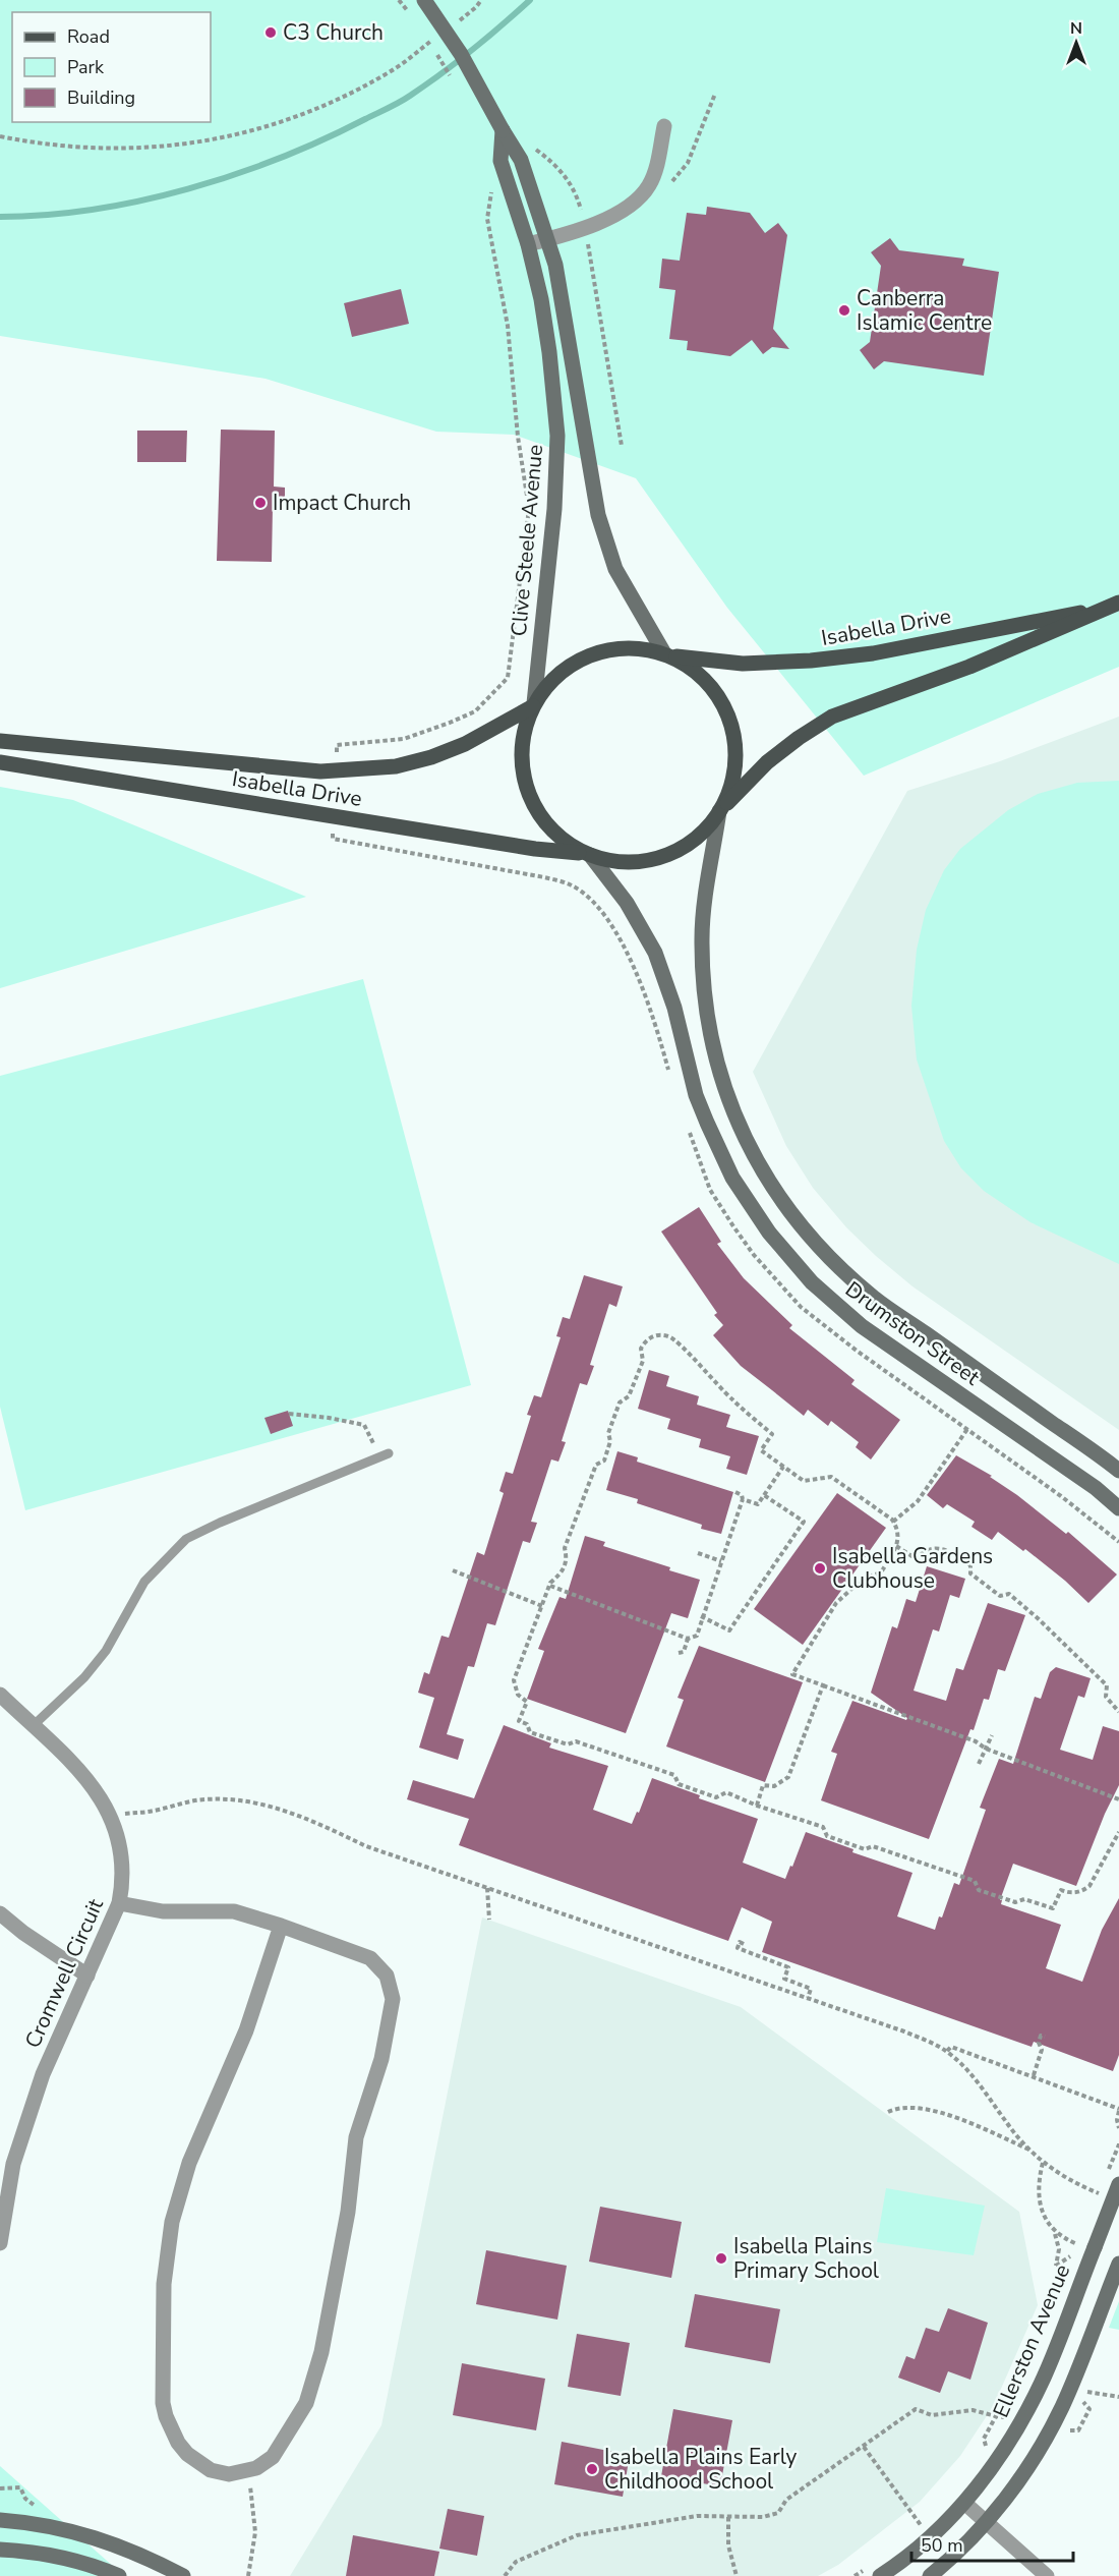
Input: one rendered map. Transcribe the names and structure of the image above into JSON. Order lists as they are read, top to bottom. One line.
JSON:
{"streets":{"main road":["Isabella Drive"],"street":["Clive Steele Avenue","Drumston Street","Cromwell Circuit","Ellerston Avenue"]},"crossings":[["Clive Steele Avenue","Isabella Drive"],["Clive Steele Avenue","Drumston Street"],["Isabella Drive","Drumston Street"]],"places":["C3 Church","Canberra Islamic Centre","Impact Church","Isabella Gardens Clubhouse","Isabella Plains Primary School","Isabella Plains Early Childhood School"],"legend":["Road","Park","Building"],"scale_bar":"50 m","north":"top"}
